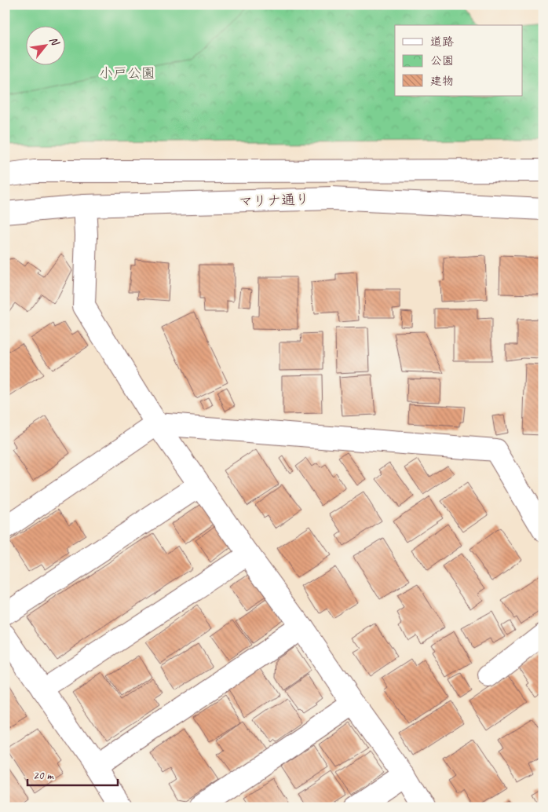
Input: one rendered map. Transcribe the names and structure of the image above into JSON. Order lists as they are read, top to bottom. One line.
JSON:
{"streets":{"street":["マリナ通り"]},"parks":["小戸公園"],"legend":["道路","公園","建物"],"scale_bar":"20 m","north":"top right"}
